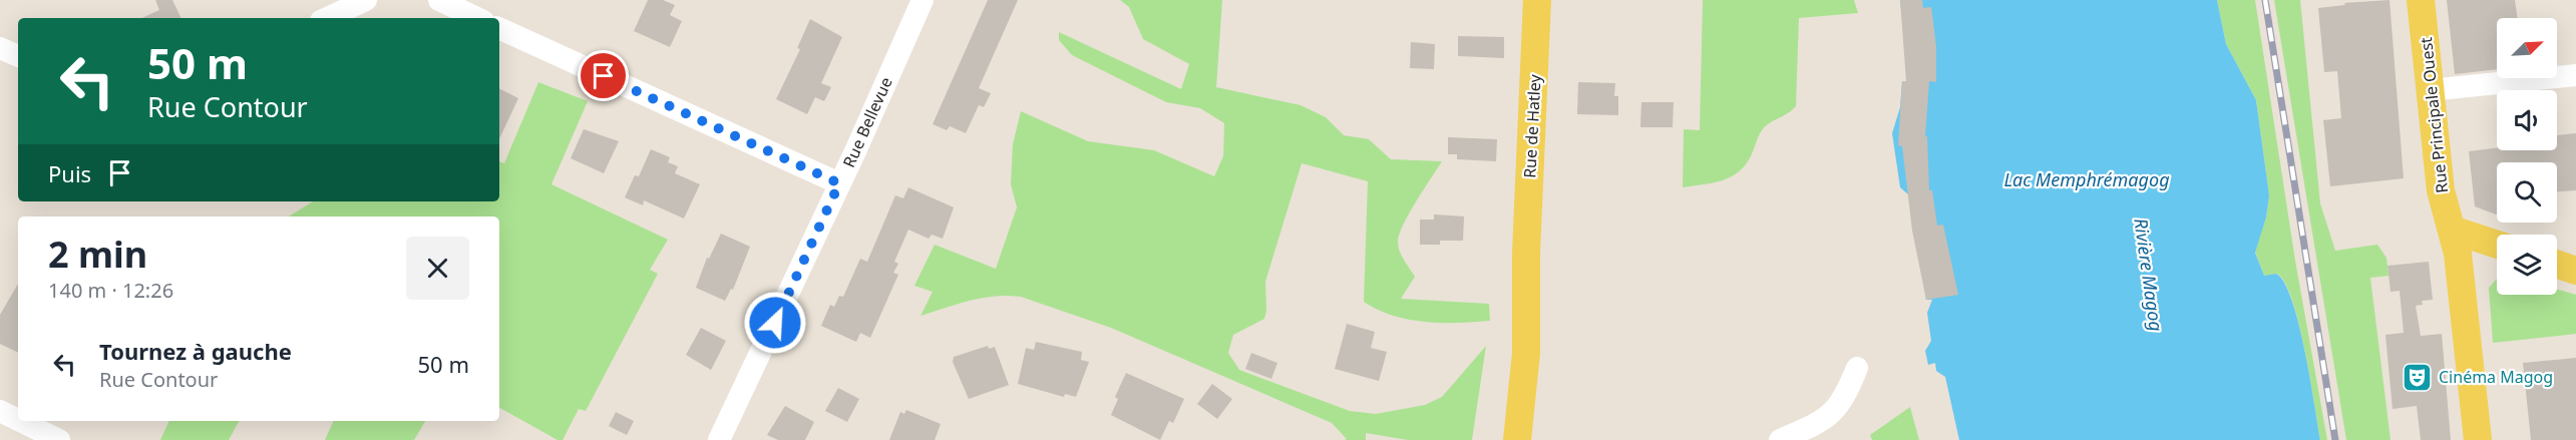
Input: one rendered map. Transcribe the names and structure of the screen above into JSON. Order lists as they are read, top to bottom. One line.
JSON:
{"streets":{"main road":["Rue Principale Ouest","Rue de Hatley"],"street":["Rue Bellevue"]},"water":["Lac Memphrémagog","Rivière Magog"],"places":{"theatre":["Cinéma Magog"]},"north":"top right","page":{"turn":["50 m","Rue Contour"],"then":"Puis","heading":["2 min","140 m · 12:26"],"list":[{"name":"Tournez à gauche","note":"Rue Contour","value":"50 m"}]}}
